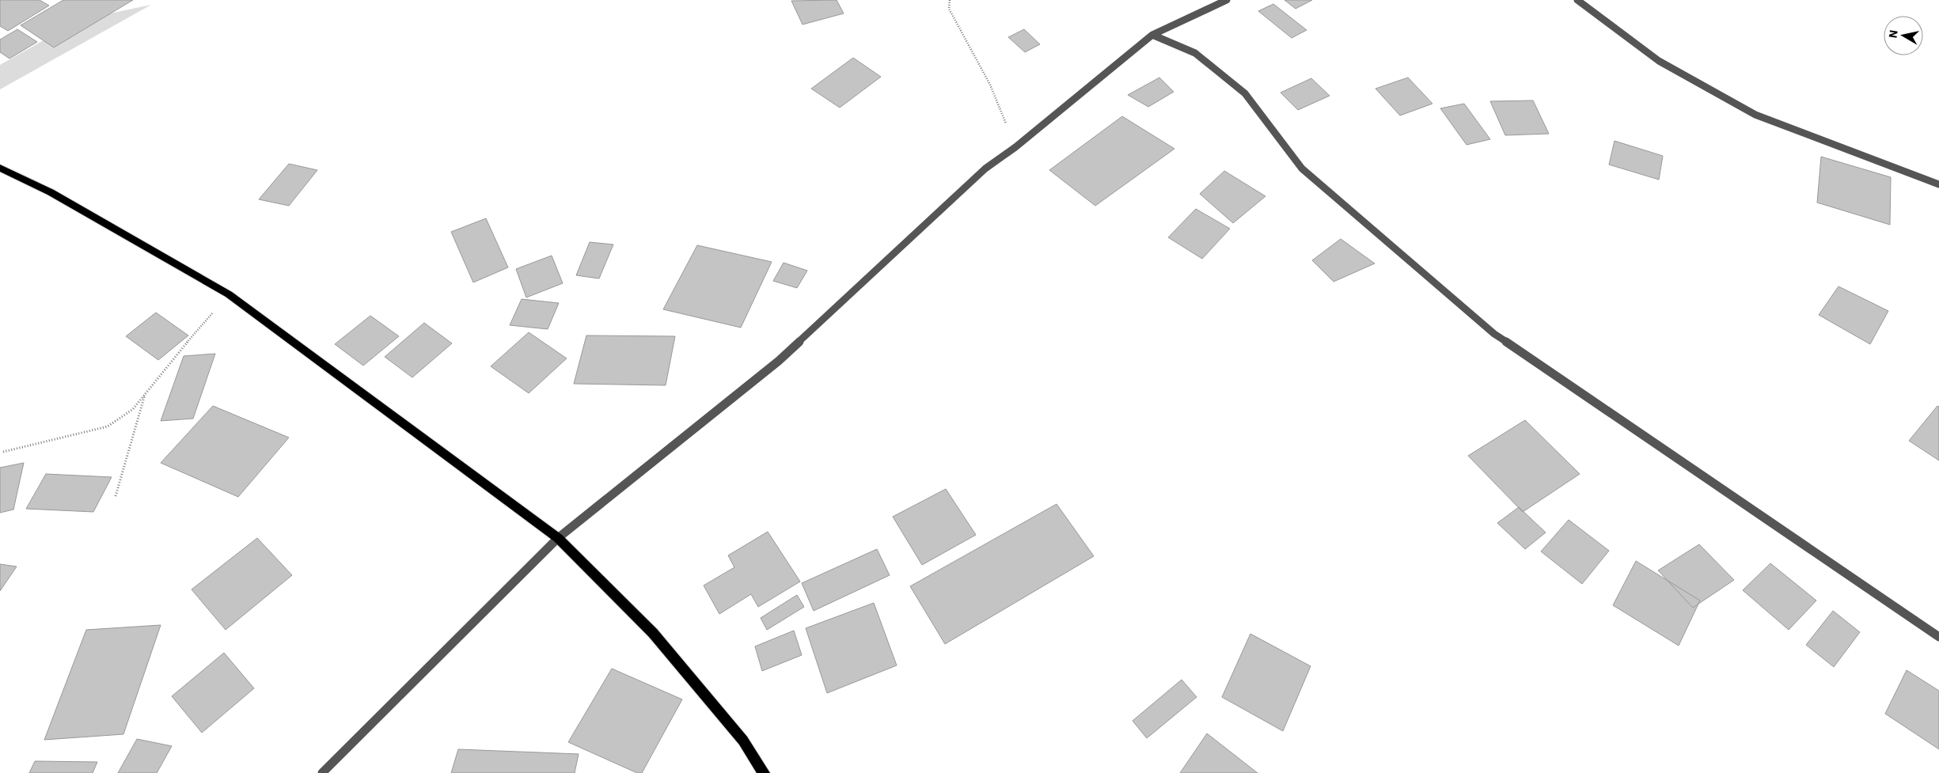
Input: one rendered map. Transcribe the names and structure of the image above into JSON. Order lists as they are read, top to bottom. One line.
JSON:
{"north":"left"}
